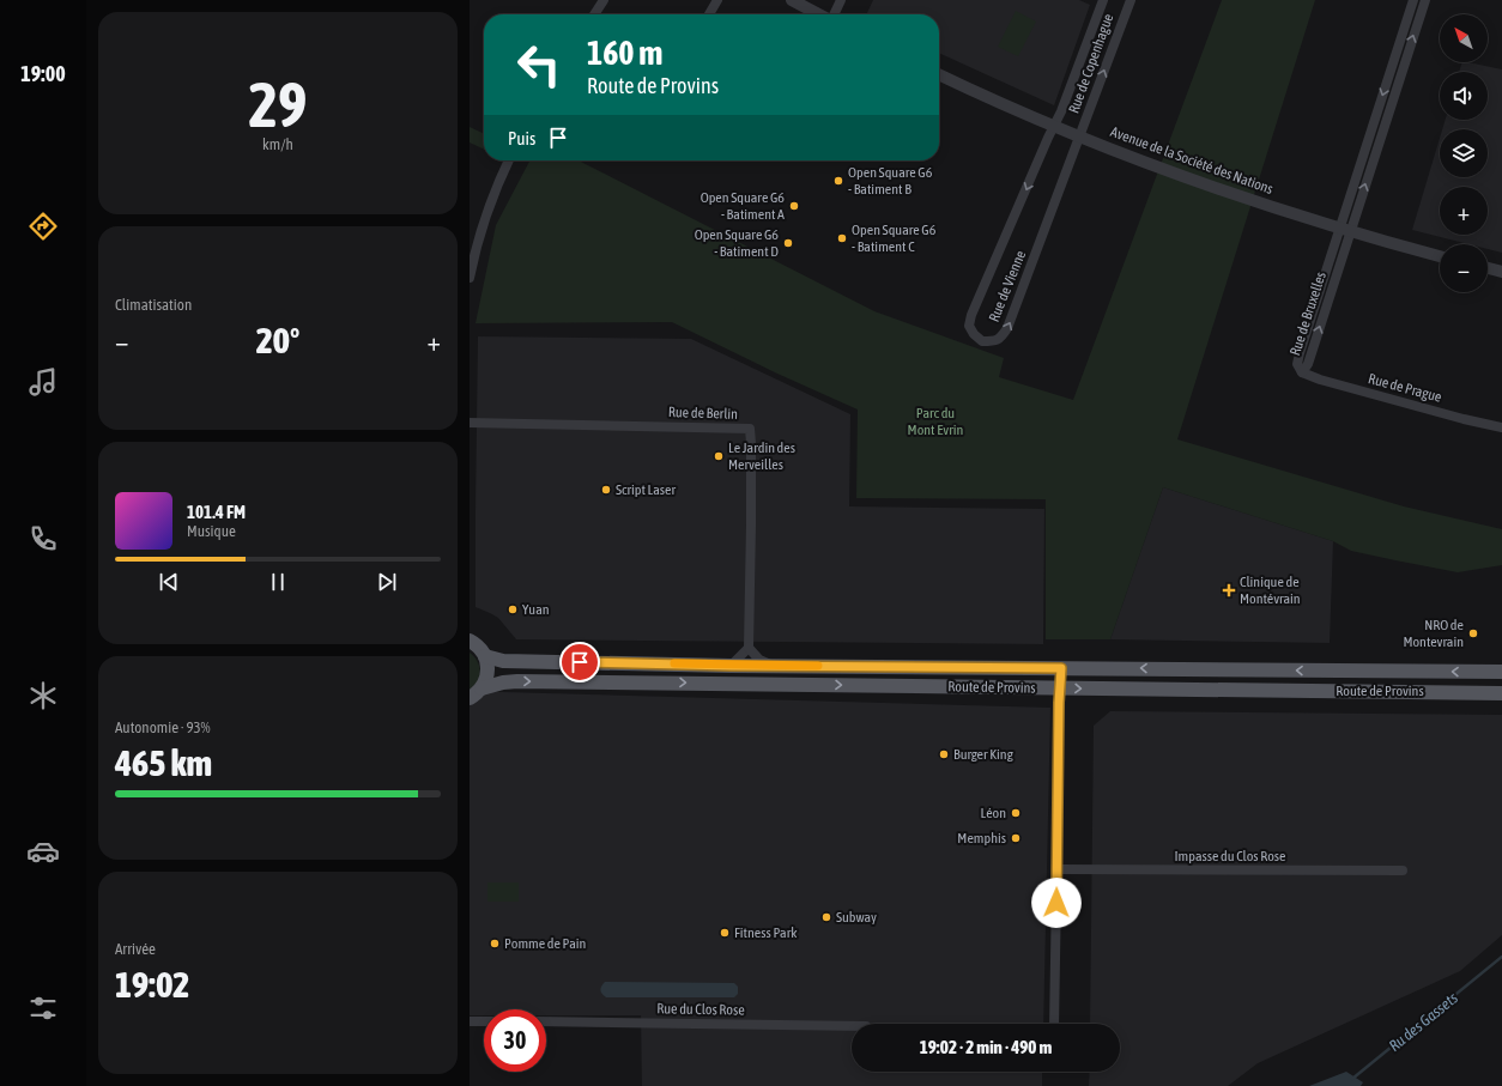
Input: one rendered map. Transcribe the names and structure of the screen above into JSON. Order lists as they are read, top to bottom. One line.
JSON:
{"streets":{"main road":["Route de Provins"],"street":["Rue de Copenhague","Avenue de la Société des Nations","Rue de Vienne","Rue de Bruxelles","Rue de Prague","Rue de Berlin","Impasse du Clos Rose","Rue du Clos Rose"]},"crossings":[["Rue de Copenhague","Avenue de la Société des Nations"],["Rue de Copenhague","Rue de Vienne"],["Avenue de la Société des Nations","Rue de Vienne"],["Avenue de la Société des Nations","Rue de Bruxelles"],["Rue de Bruxelles","Rue de Prague"]],"water":["Ru des Gassets"],"parks":["Parc du Mont Evrin"],"places":{"other":["Open Square G6 - Batiment B","Open Square G6 - Batiment A","Open Square G6 - Batiment C","Open Square G6 - Batiment D","Le Jardin des Merveilles","Script Laser","Yuan","NRO de Montevrain","Burger King","Léon","Memphis","Subway","Fitness Park","Pomme de Pain"],"health":["Clinique de Montévrain"]},"north":"top left","page":{"tabs":"19:00","tile":[["29","km/h"],"Climatisation",["Autonomie · 93%","465 km"],["Arrivée","19:02"]],"map_buttons":["+","−"],"turn":["160 m","Route de Provins"],"then":"Puis","heat":["−","20°","+"],"song":["101.4 FM","Musique"],"limit":"30","trip":"19:02 · 2 min · 490 m"}}
